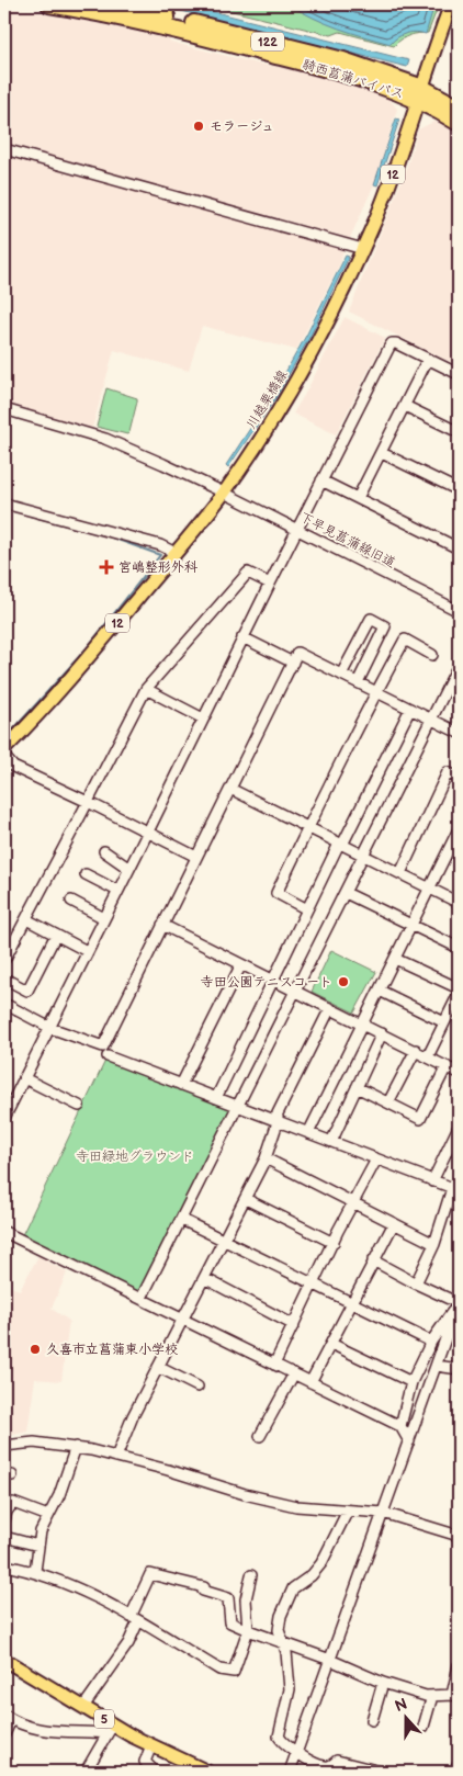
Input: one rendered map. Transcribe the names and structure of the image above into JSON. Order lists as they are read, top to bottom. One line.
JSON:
{"streets":{"highway":["122","騎西菖蒲バイパス"],"main road":["12","川越栗橋線","5"],"street":["下早見菖蒲線旧道"]},"crossings":[["騎西菖蒲バイパス","川越栗橋線"],["川越栗橋線","下早見菖蒲線旧道"]],"parks":["寺田緑地グラウンド"],"places":{"other":["モラージュ","寺田公園テニスコート","久喜市立菖蒲東小学校"],"health":["宮嶋整形外科"]},"north":"top"}
